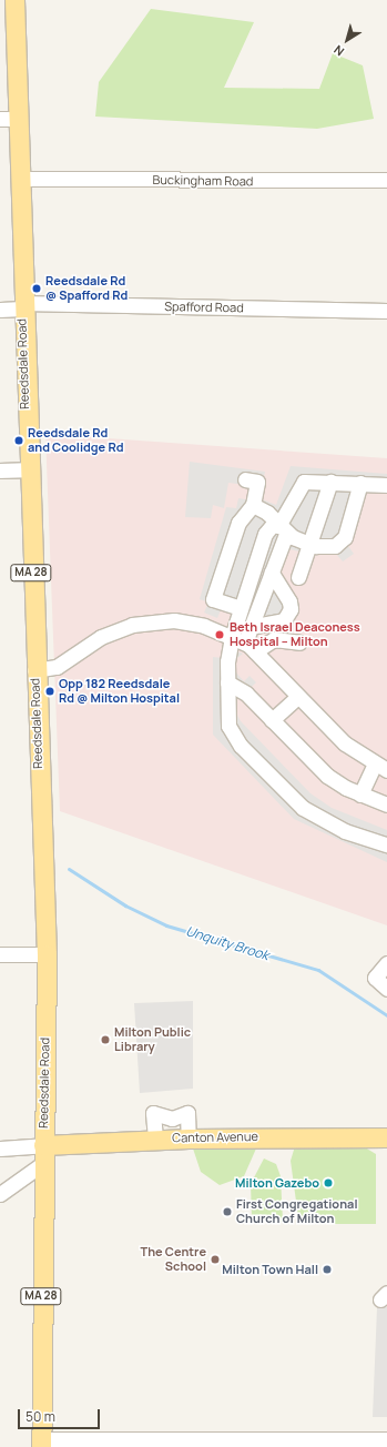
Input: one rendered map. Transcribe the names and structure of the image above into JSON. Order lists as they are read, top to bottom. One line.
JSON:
{"streets":{"main road":["Reedsdale Road","MA 28","Canton Avenue"],"street":["Buckingham Road","Spafford Road"]},"crossings":[["Buckingham Road","Reedsdale Road"],["Spafford Road","Reedsdale Road"],["Reedsdale Road","Canton Avenue"]],"water":["Unquity Brook"],"places":["Reedsdale Rd @ Spafford Rd","Reedsdale Rd and Coolidge Rd","Beth Israel Deaconess Hospital – Milton","Opp 182 Reedsdale Rd @ Milton Hospital","Milton Public Library","Milton Gazebo","First Congregational Church of Milton","The Centre School","Milton Town Hall"],"scale_bar":"50 m","north":"bottom left"}
